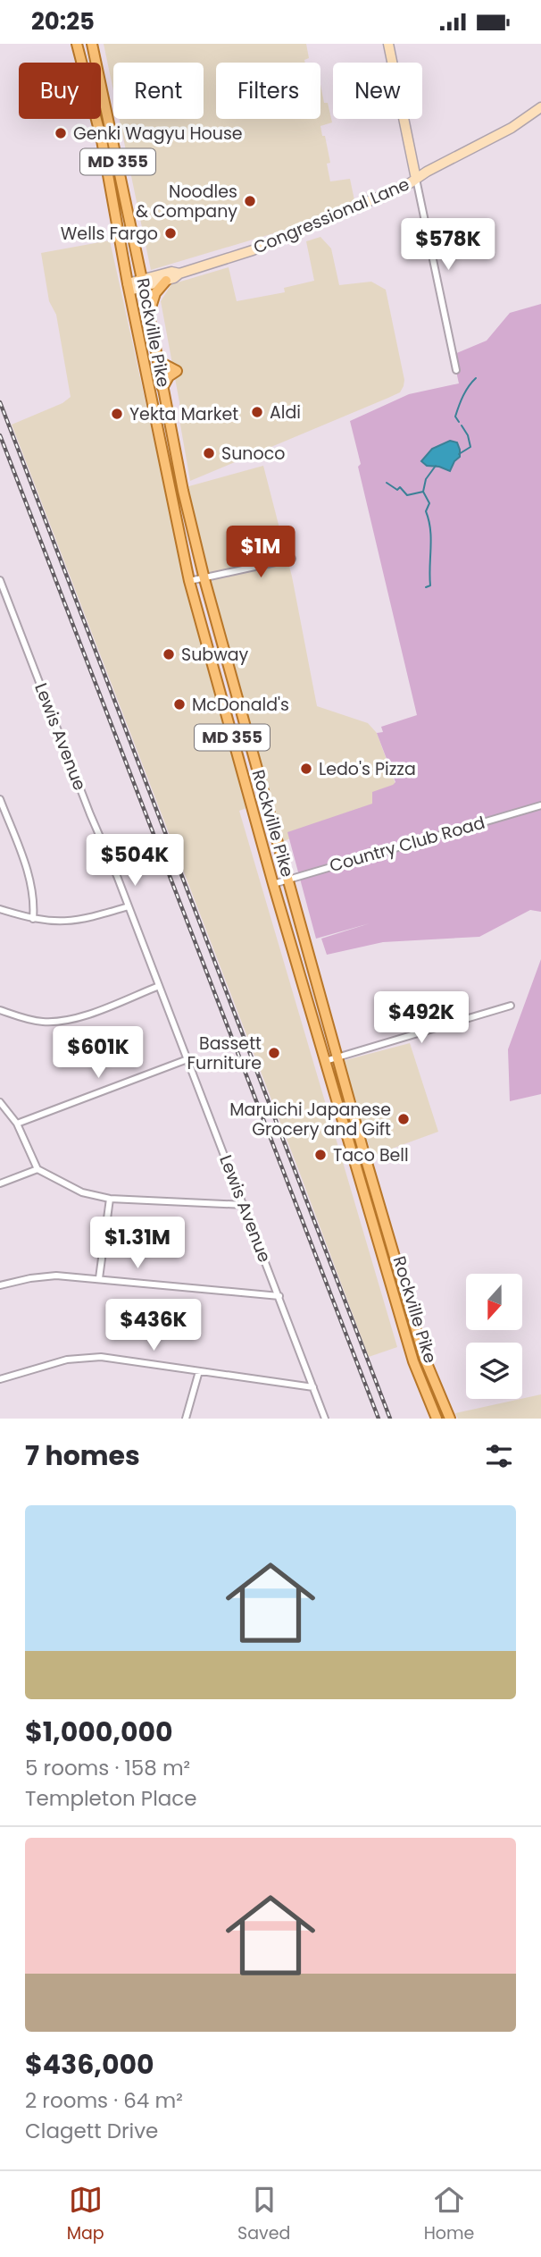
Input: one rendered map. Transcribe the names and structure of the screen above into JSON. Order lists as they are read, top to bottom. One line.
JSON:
{"streets":{"main road":["MD 355","Rockville Pike"],"street":["Congressional Lane","Lewis Avenue","Country Club Road"]},"crossings":[["Congressional Lane","Rockville Pike"],["Rockville Pike","Country Club Road"]],"places":["Genki Wagyu House","Noodles & Company","Wells Fargo","Aldi","Yekta Market","Sunoco","Subway","McDonald's","Ledo's Pizza","Bassett Furniture","Maruichi Japanese Grocery and Gift","Taco Bell"],"north":"bottom","page":{"status":"20:25","chip":["Buy","Rent","Filters","New"],"price":["$578K","$1M","$504K","$492K","$601K","$1.31M","$436K"],"heading":"7 homes","list":[{"name":"$1,000,000","note":"5 rooms · 158 m² · Templeton Place"},{"name":"$436,000","note":"2 rooms · 64 m² · Clagett Drive"}],"tabs":["Map","Saved","Home"]}}
